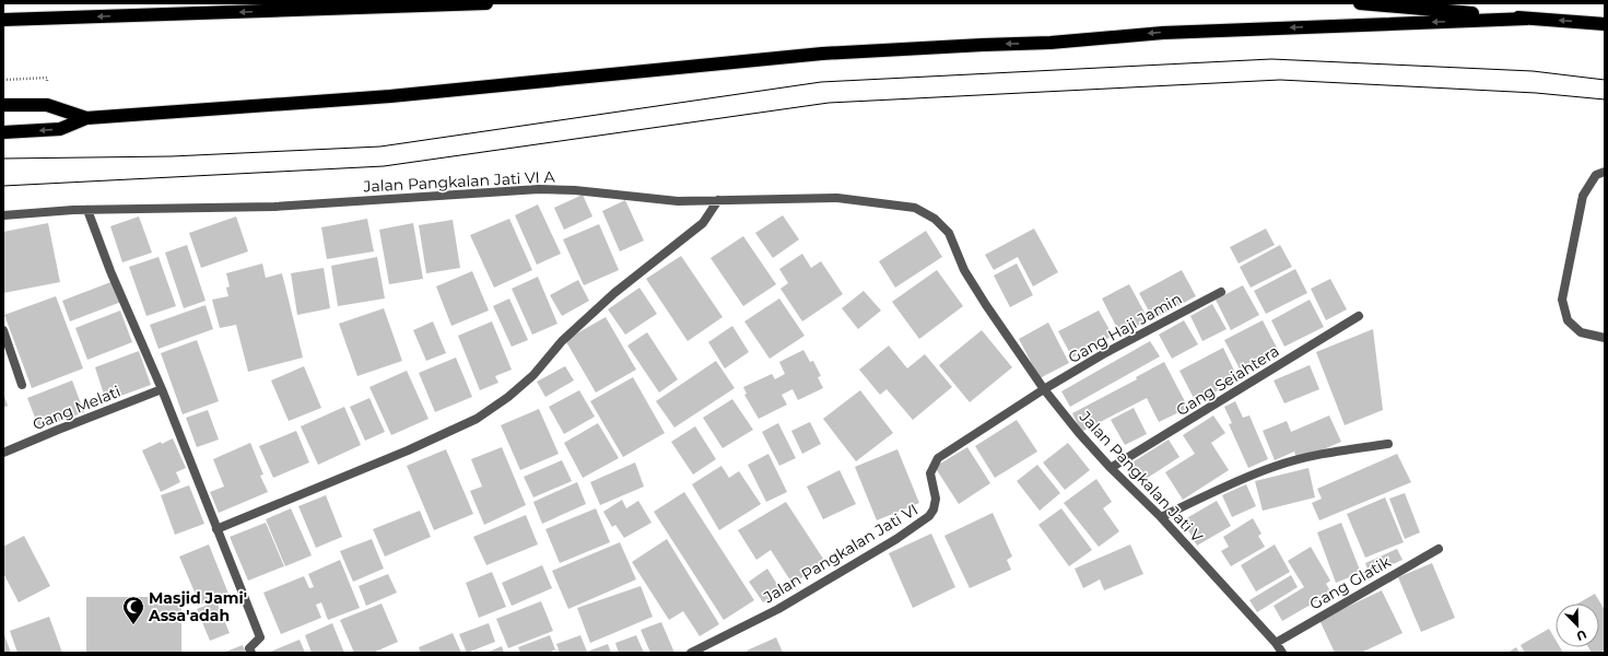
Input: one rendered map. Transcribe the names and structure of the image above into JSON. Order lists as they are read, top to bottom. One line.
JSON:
{"streets":{"street":["Jalan Pangkalan Jati VI A","Gang Haji Jamin","Gang Seiahtera","Gang Melati","Jalan Pangkalan Jati V","Jalan Pangkalan Jati VI","Gang Glatik"]},"crossings":[["Jalan Pangkalan Jati VI A","Jalan Pangkalan Jati V"],["Gang Haji Jamin","Jalan Pangkalan Jati V"],["Gang Haji Jamin","Jalan Pangkalan Jati VI"],["Gang Seiahtera","Jalan Pangkalan Jati V"],["Jalan Pangkalan Jati V","Jalan Pangkalan Jati VI"],["Jalan Pangkalan Jati V","Gang Glatik"]],"places":{"mosque":["Masjid Jami' Assa'adah"]},"north":"bottom right"}
